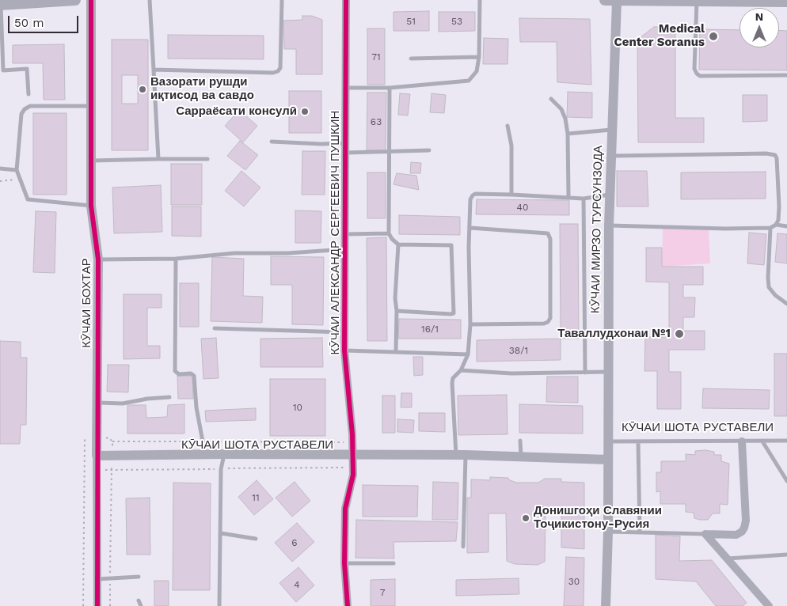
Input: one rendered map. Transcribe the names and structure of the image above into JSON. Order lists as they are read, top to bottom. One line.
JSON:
{"streets":{"street":["КӮЧАИ МИРЗО ТУРСУНЗОДА","КӮЧАИ АЛЕКСАНДР СЕРГЕЕВИЧ ПУШКИН","КӮЧАИ БОХТАР","КӮЧАИ ШОТА РУСТАВЕЛИ"]},"crossings":[["КӮЧАИ МИРЗО ТУРСУНЗОДА","КӮЧАИ ШОТА РУСТАВЕЛИ"],["КӮЧАИ АЛЕКСАНДР СЕРГЕЕВИЧ ПУШКИН","КӮЧАИ ШОТА РУСТАВЕЛИ"],["КӮЧАИ БОХТАР","КӮЧАИ ШОТА РУСТАВЕЛИ"]],"places":["Medical Center Soranus","Вазорати рушди иқтисод ва савдо","Сарраёсати консулӣ","Таваллудхонаи №1","Донишгоҳи Славянии Тоҷикистону-Русия"],"house_numbers":["51","53","71","63","40","16/1","38/1","10","11","6","30","4","7"],"scale_bar":"50 m","north":"top"}
